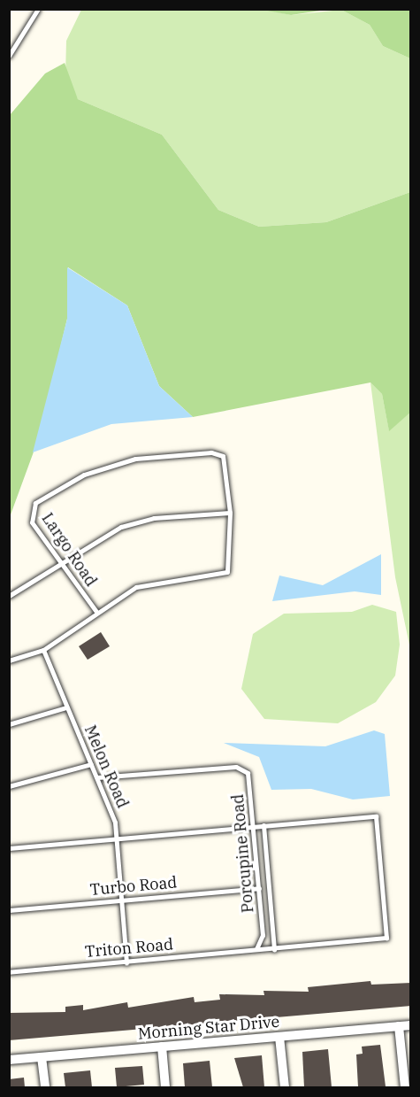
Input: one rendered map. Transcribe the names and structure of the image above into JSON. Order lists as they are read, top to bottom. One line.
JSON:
{"streets":{"street":["Morning Star Drive"],"lane":["Largo Road","Melon Road","Porcupine Road","Turbo Road","Triton Road"]},"crossings":[["Melon Road","Porcupine Road"],["Melon Road","Turbo Road"],["Melon Road","Triton Road"],["Porcupine Road","Turbo Road"],["Porcupine Road","Triton Road"]]}
